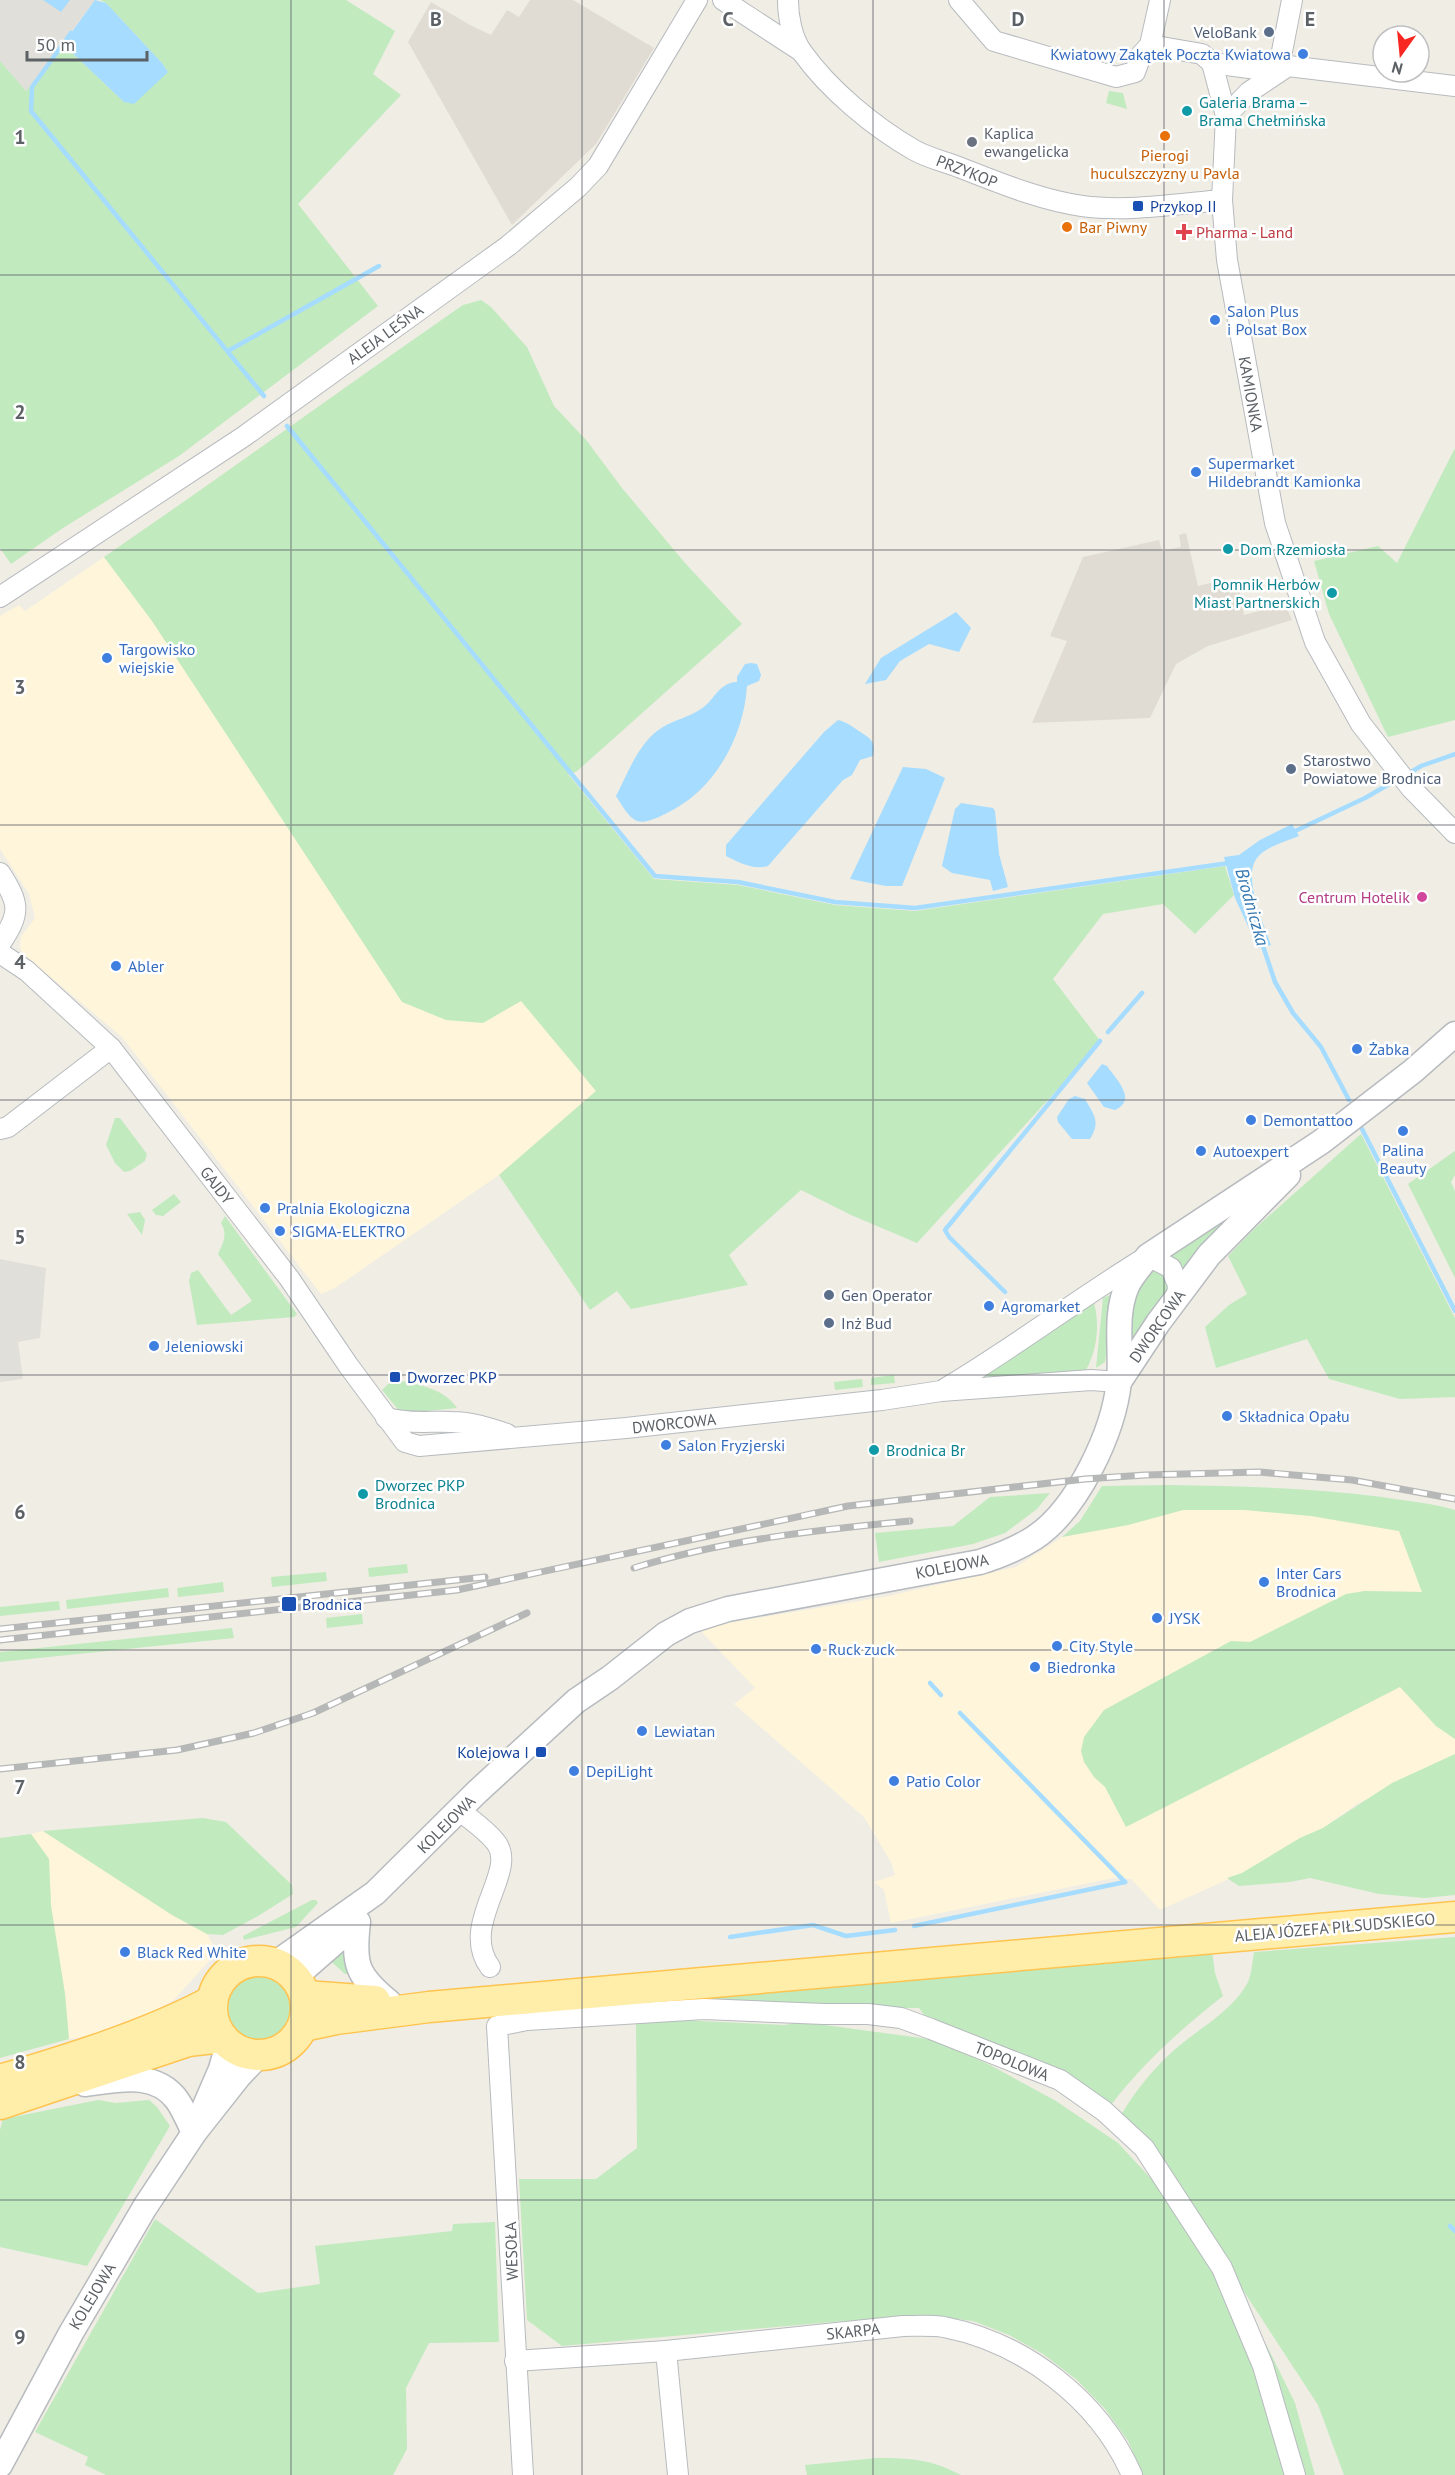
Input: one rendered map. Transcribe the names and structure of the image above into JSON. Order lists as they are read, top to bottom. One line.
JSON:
{"streets":{"main road":["ALEJA JÓZEFA PIŁSUDSKIEGO"],"street":["PRZYKOP","ALEJA LEŚNA","KAMIONKA","GAJDY","DWORCOWA","KOLEJOWA","TOPOLOWA","WESOŁA","SKARPA"]},"crossings":[["PRZYKOP","KAMIONKA"],["GAJDY","DWORCOWA"],["DWORCOWA","KOLEJOWA"],["TOPOLOWA","WESOŁA"],["WESOŁA","SKARPA"]],"water":["Brodniczka"],"places":{"other":["VeloBank","Kwiatowy Zakątek Poczta Kwiatowa","Galeria Brama – Brama Chełmińska","Pierogi huculszczyzny u Pavla","Kaplica ewangelicka","Bar Piwny","Salon Plus i Polsat Box","Supermarket Hildebrandt Kamionka","Dom Rzemiosła","Pomnik Herbów Miast Partnerskich","Targowisko wiejskie","Starostwo Powiatowe Brodnica","Centrum Hotelik","Abler","Żabka","Demontattoo","Palina Beauty","Autoexpert","Pralnia Ekologiczna","SIGMA-ELEKTRO","Gen Operator","Agromarket","Inż Bud","Jeleniowski","Składnica Opału","Salon Fryzjerski","Brodnica Br","Dworzec PKP Brodnica","Inter Cars Brodnica","JYSK","City Style","Ruck zuck","Biedronka","Lewiatan","DepiLight","Patio Color","Black Red White"],"transit":["Przykop II","Dworzec PKP","Brodnica","Kolejowa I"],"health":["Pharma - Land"]},"scale_bar":"50 m","north":"bottom","grid":{"columns":["B","C","D","E"],"rows":["1","2","3","4","5","6","7","8","9"]}}
